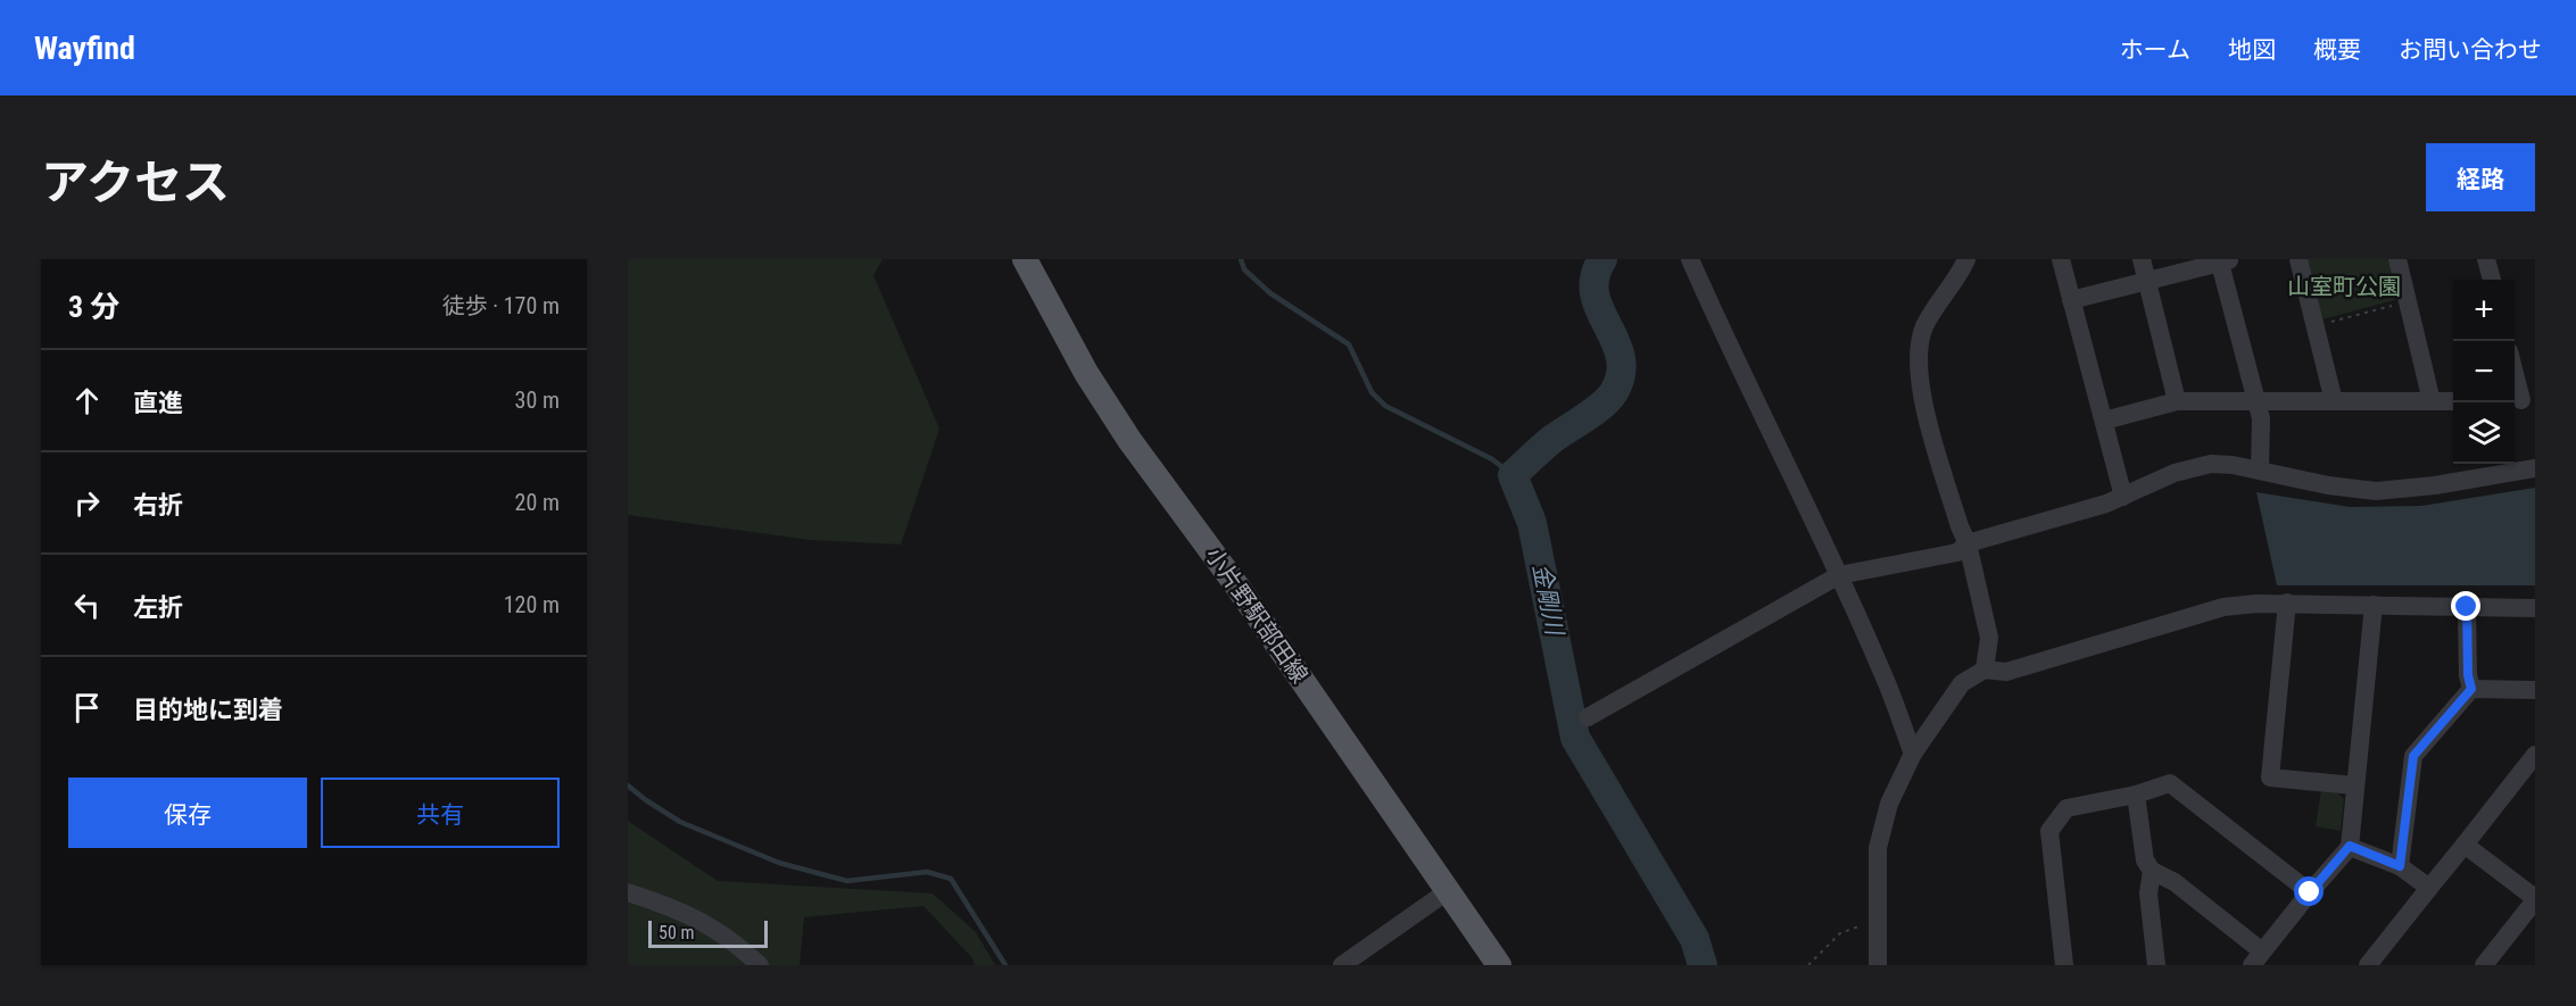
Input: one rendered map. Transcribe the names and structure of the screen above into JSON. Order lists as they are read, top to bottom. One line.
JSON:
{"streets":{"main road":["小片野駅部田線"]},"water":["金剛川"],"parks":["山室町公園"],"scale_bar":"50 m","page":{"header":"Wayfind","nav":["ホーム","地図","概要","お問い合わせ"],"title":"アクセス","buttons":["経路",["保存","共有"]],"heading":["3 分","徒歩 · 170 m"],"map_buttons":["+","−"],"list":[["直進","30 m"],["右折","20 m"],["左折","120 m"],"目的地に到着"],"scale":"50 m"}}
